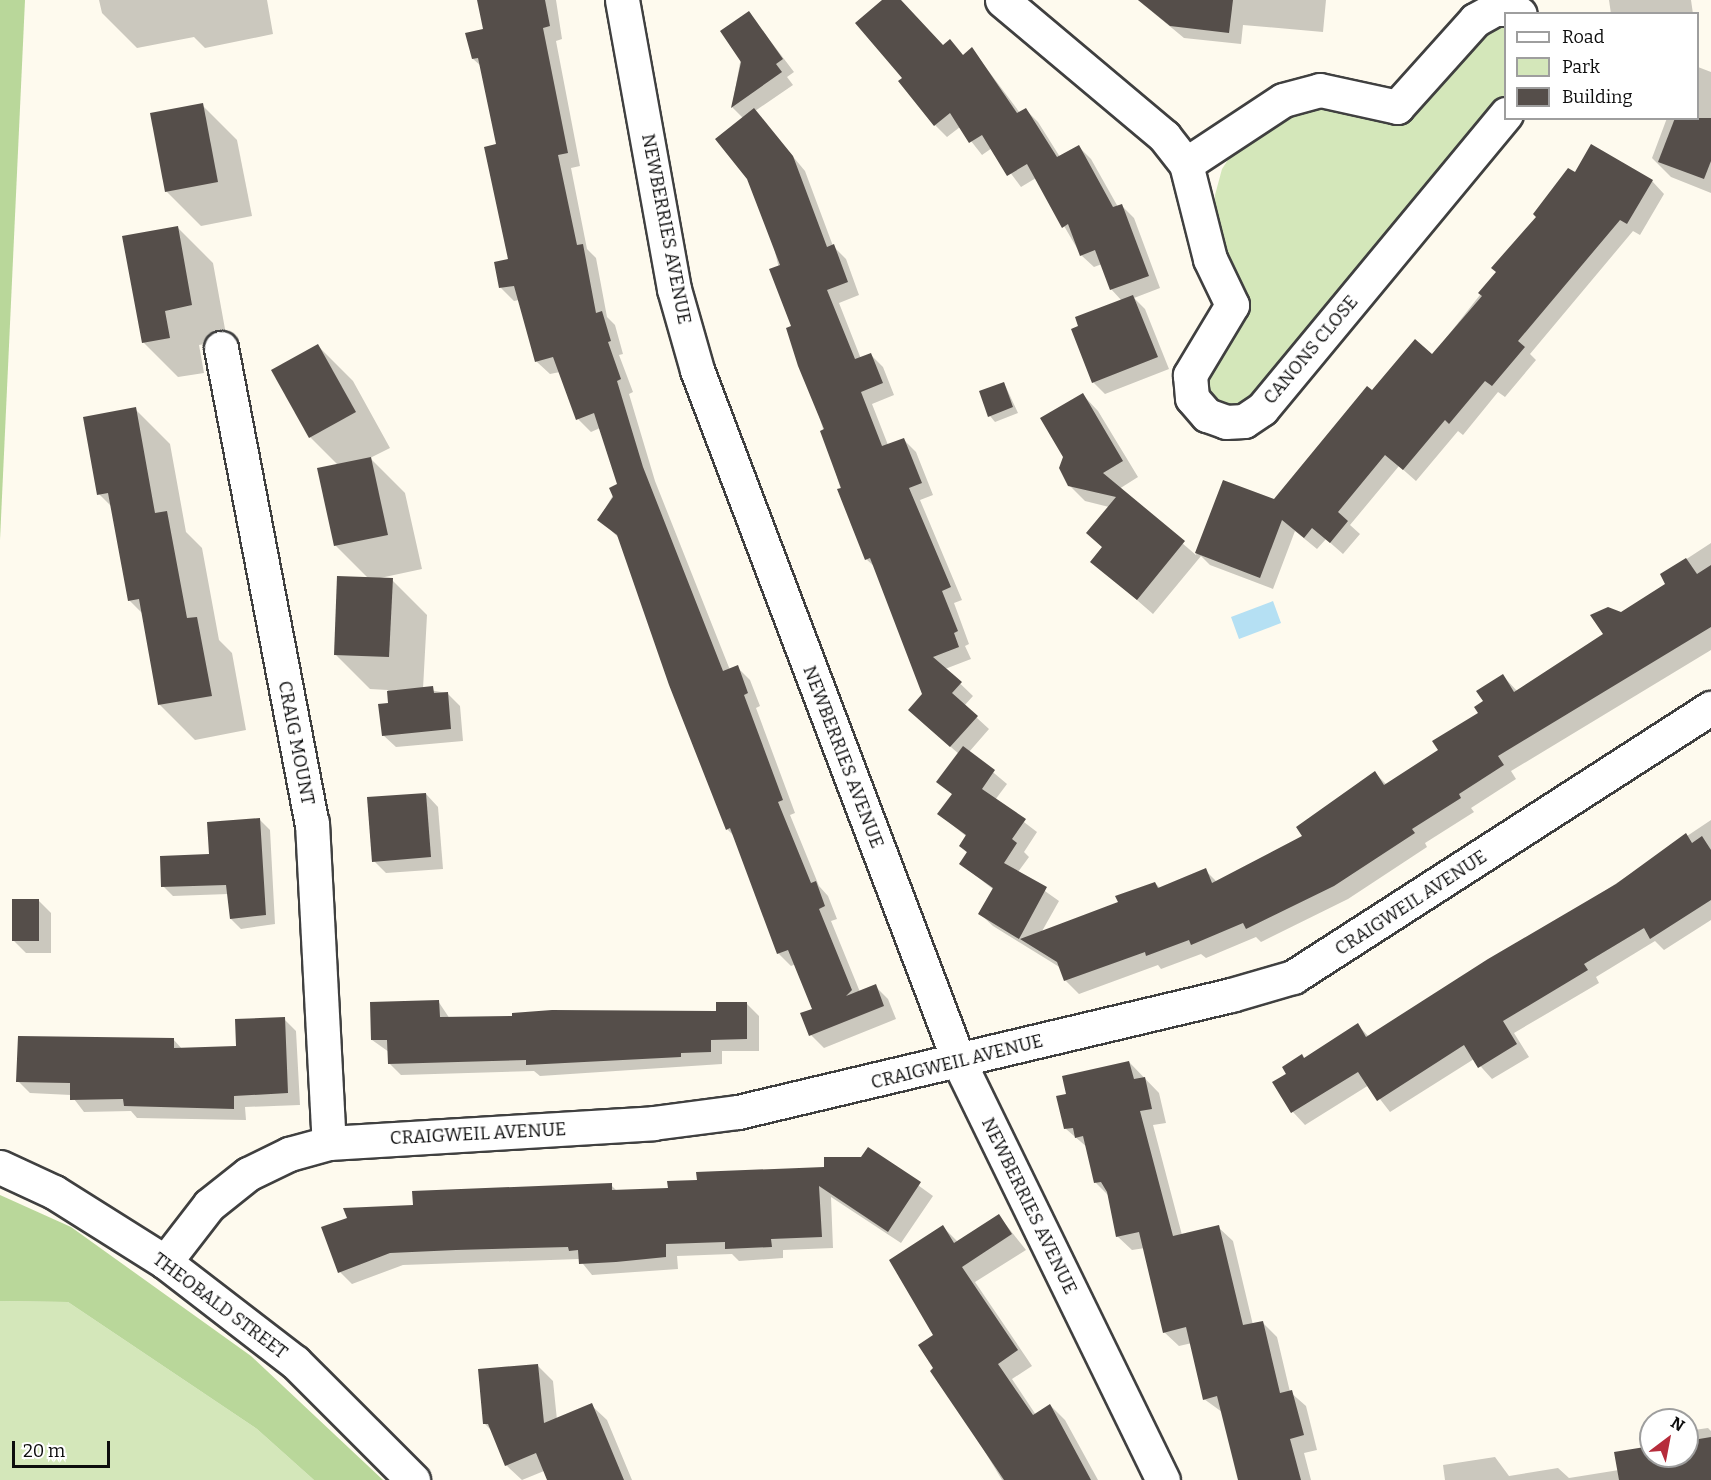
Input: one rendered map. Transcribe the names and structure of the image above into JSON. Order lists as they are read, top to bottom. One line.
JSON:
{"streets":{"street":["NEWBERRIES AVENUE","CANONS CLOSE","CRAIG MOUNT","CRAIGWEIL AVENUE","THEOBALD STREET"]},"crossings":[["NEWBERRIES AVENUE","CRAIGWEIL AVENUE"],["CRAIG MOUNT","CRAIGWEIL AVENUE"],["CRAIGWEIL AVENUE","THEOBALD STREET"]],"legend":["Road","Park","Building"],"scale_bar":"20 m","north":"top right"}
